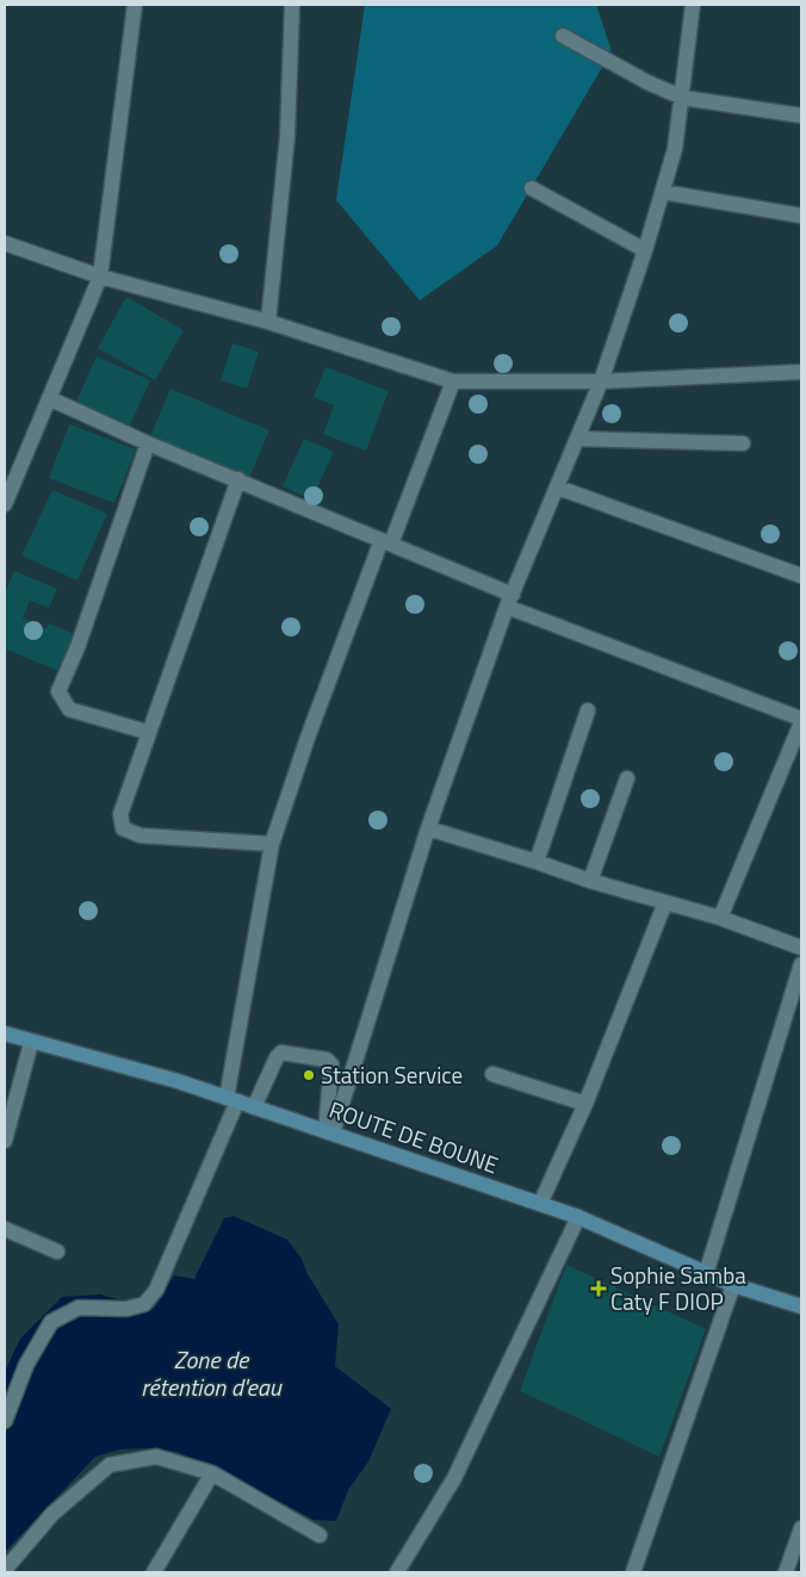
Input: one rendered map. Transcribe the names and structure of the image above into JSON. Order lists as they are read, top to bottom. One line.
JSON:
{"streets":{"street":["ROUTE DE BOUNE"]},"water":["Zone de rétention d'eau"],"places":{"other":["Station Service"],"health":["Sophie Samba Caty F DIOP"]}}
